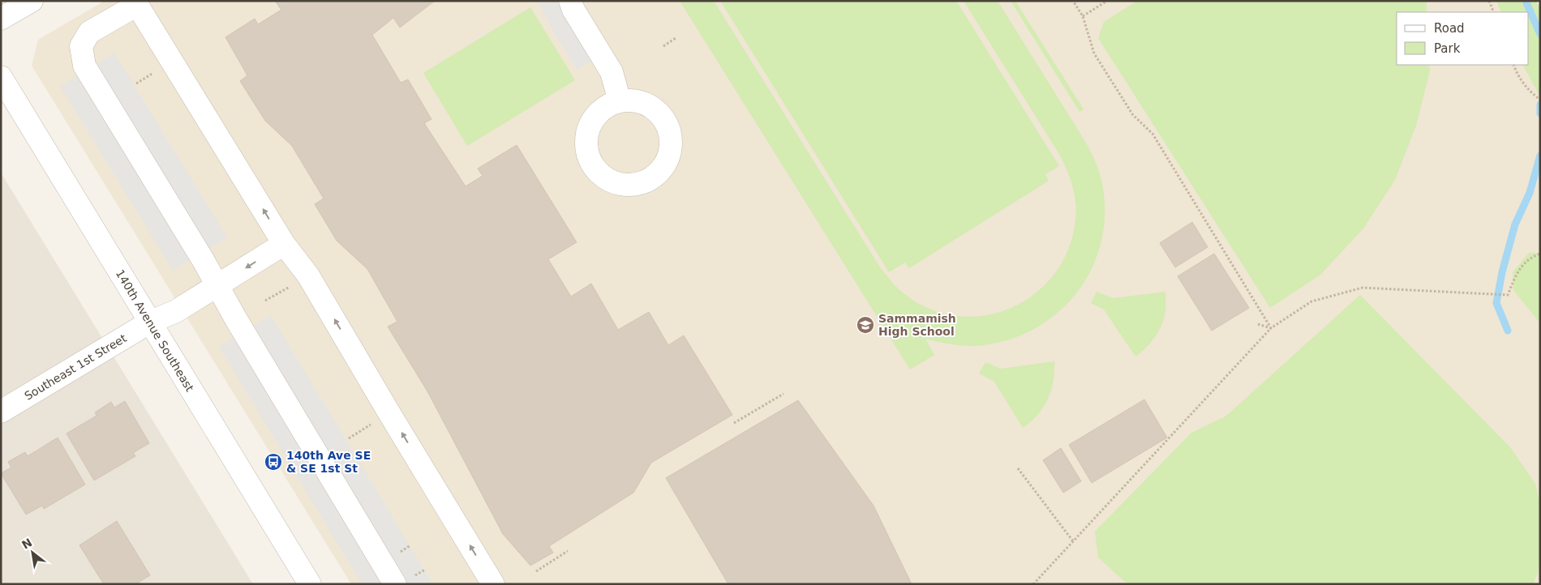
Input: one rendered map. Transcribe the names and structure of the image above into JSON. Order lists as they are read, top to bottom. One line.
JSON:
{"streets":{"street":["140th Avenue Southeast","Southeast 1st Street"]},"crossings":[["140th Avenue Southeast","Southeast 1st Street"]],"places":{"school or university":["Sammamish High School"],"bus stop":["140th Ave SE & SE 1st St"]},"legend":["Road","Park"],"north":"top left"}
